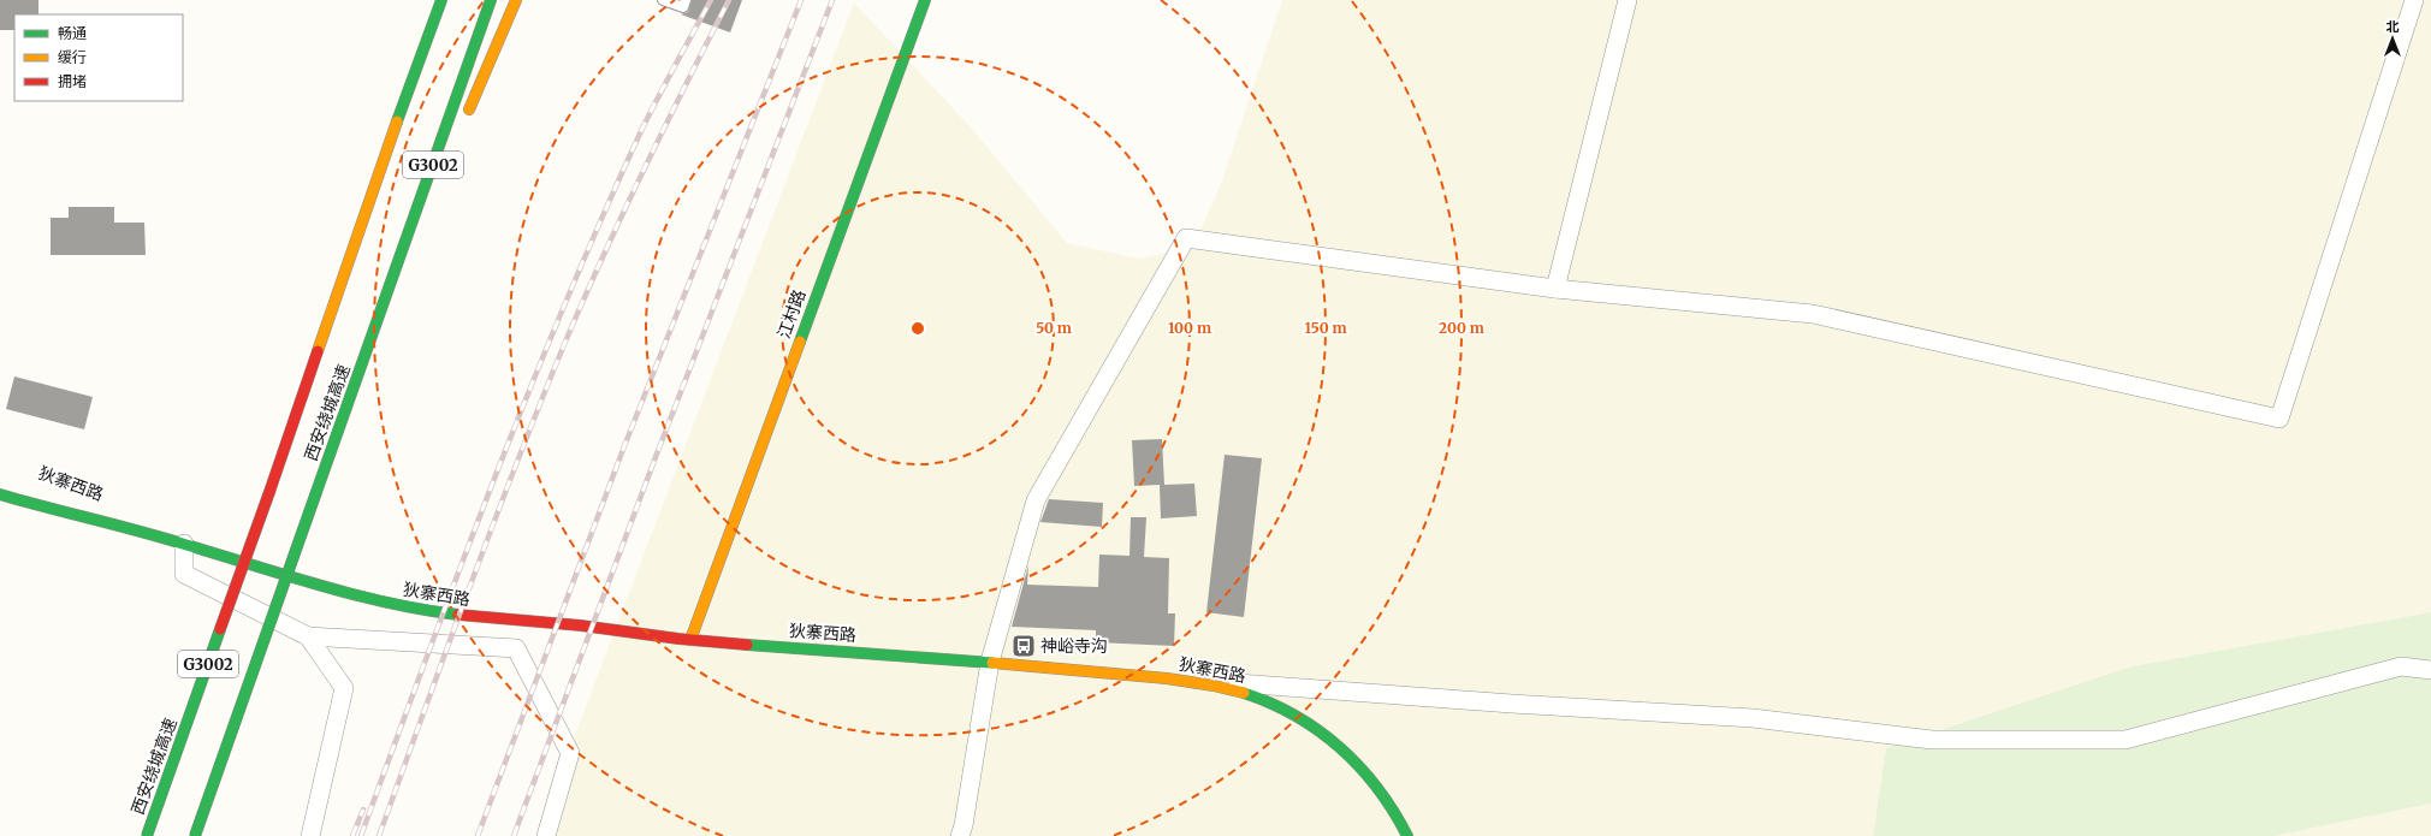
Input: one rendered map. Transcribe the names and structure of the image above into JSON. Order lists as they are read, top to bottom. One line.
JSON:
{"streets":{"main road":["G3002","江村路","西安绕城高速","狄寨西路"]},"crossings":[["江村路","狄寨西路"]],"places":{"bus stop":["神峪寺沟"]},"legend":["畅通","缓行","拥堵"],"north":"top","rings":["50 m","100 m","150 m","200 m"]}
